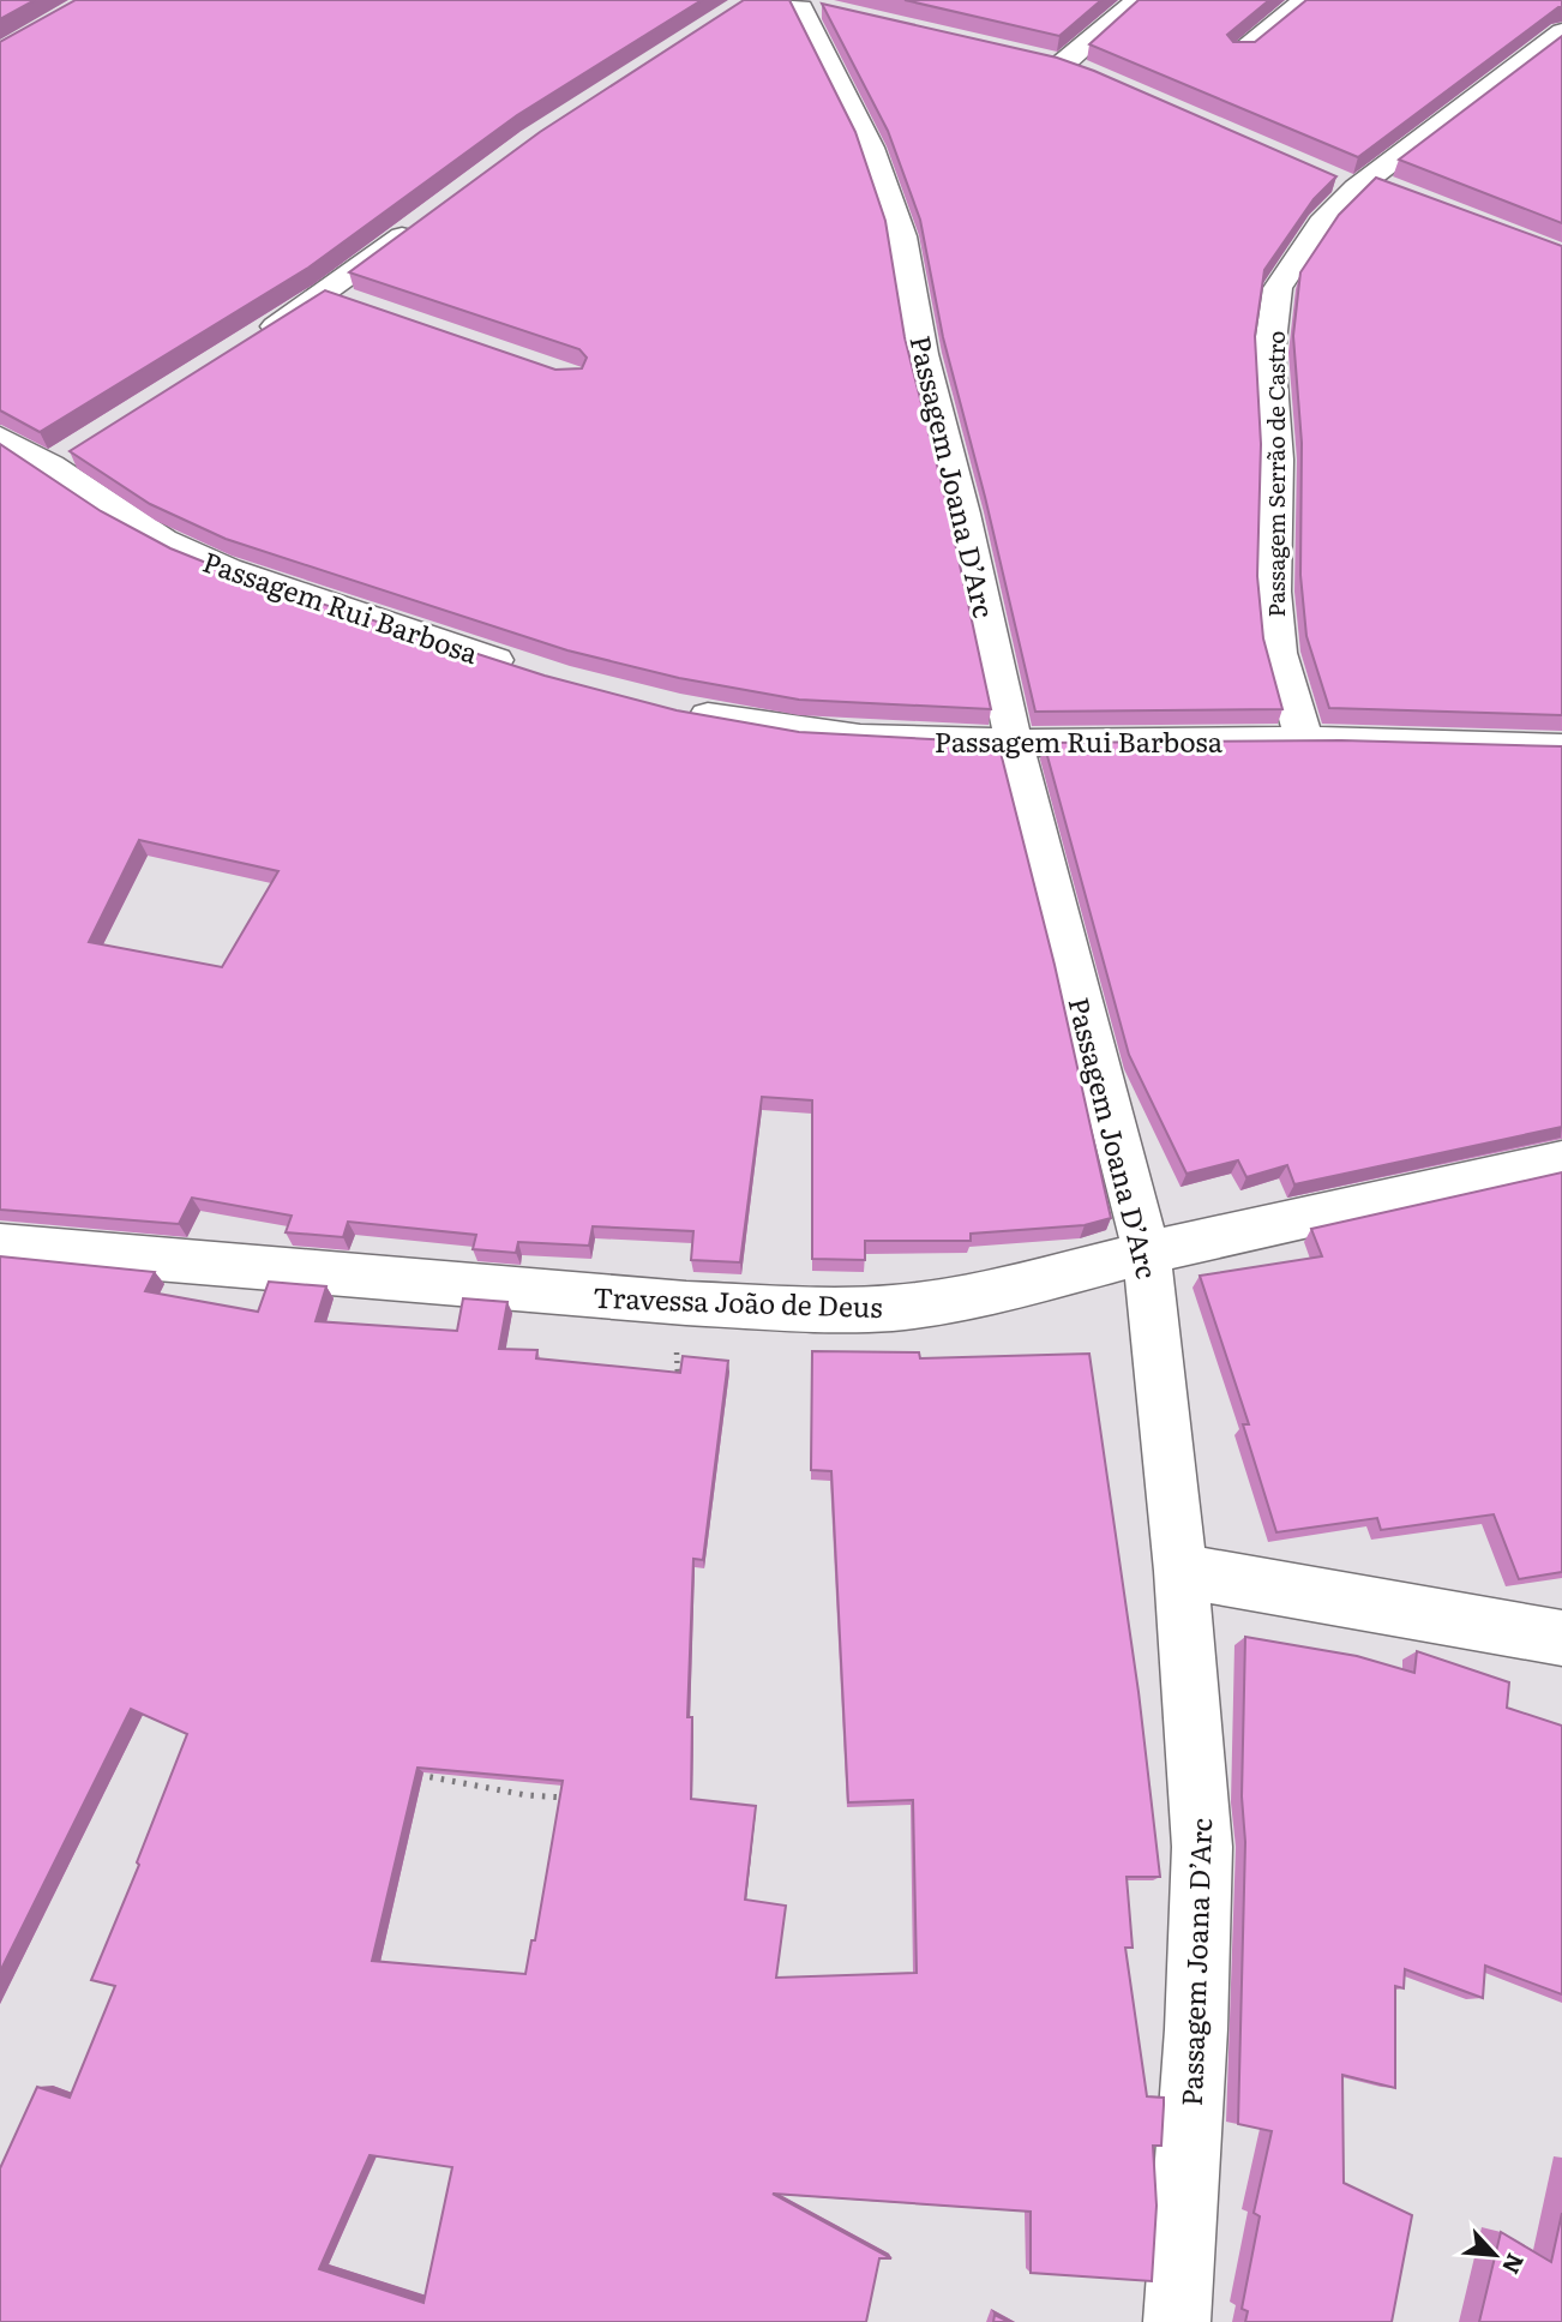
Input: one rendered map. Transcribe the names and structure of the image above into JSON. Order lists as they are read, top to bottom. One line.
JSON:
{"streets":{"street":["Passagem Serrão de Castro","Passagem Joana D’Arc","Passagem Rui Barbosa","Travessa João de Deus"]},"crossings":[["Passagem Serrão de Castro","Passagem Rui Barbosa"],["Passagem Joana D’Arc","Passagem Rui Barbosa"],["Passagem Joana D’Arc","Travessa João de Deus"]],"north":"bottom right"}
